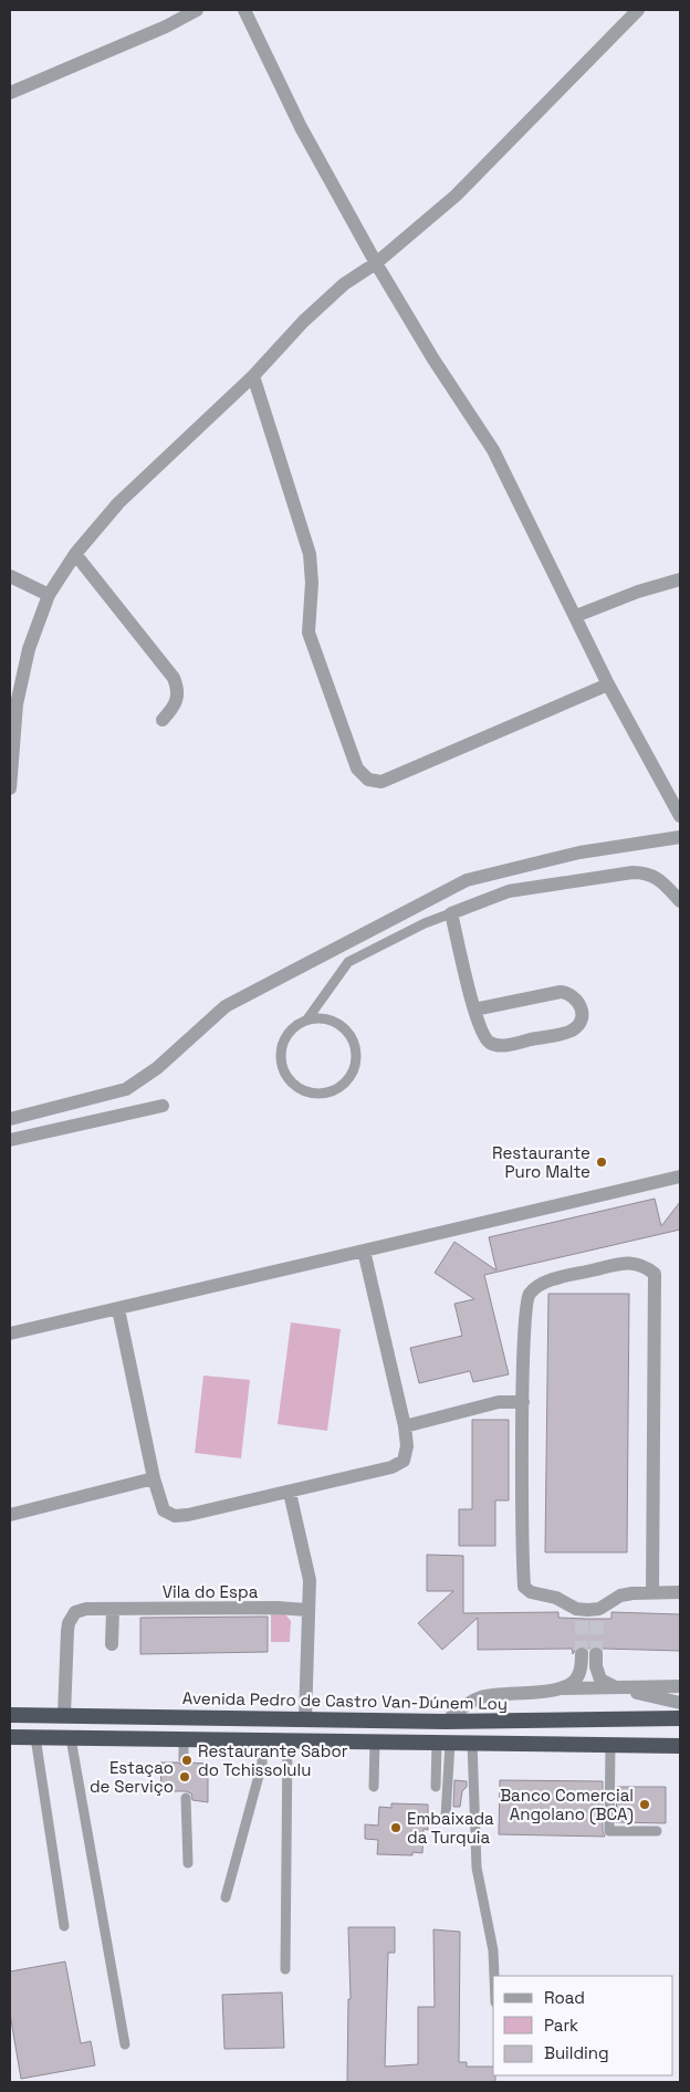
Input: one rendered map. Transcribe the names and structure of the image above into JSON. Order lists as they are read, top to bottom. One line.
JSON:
{"streets":{"highway":["Avenida Pedro de Castro Van-Dúnem Loy"],"street":["Vila do Espa"]},"crossings":[["Vila do Espa","Avenida Pedro de Castro Van-Dúnem Loy"]],"places":["Restaurante Puro Malte","Restaurante Sabor do Tchissolulu","Estaçao de Serviço","Banco Comercial Angolano (BCA)","Embaixada da Turquia"],"legend":["Road","Park","Building"]}
